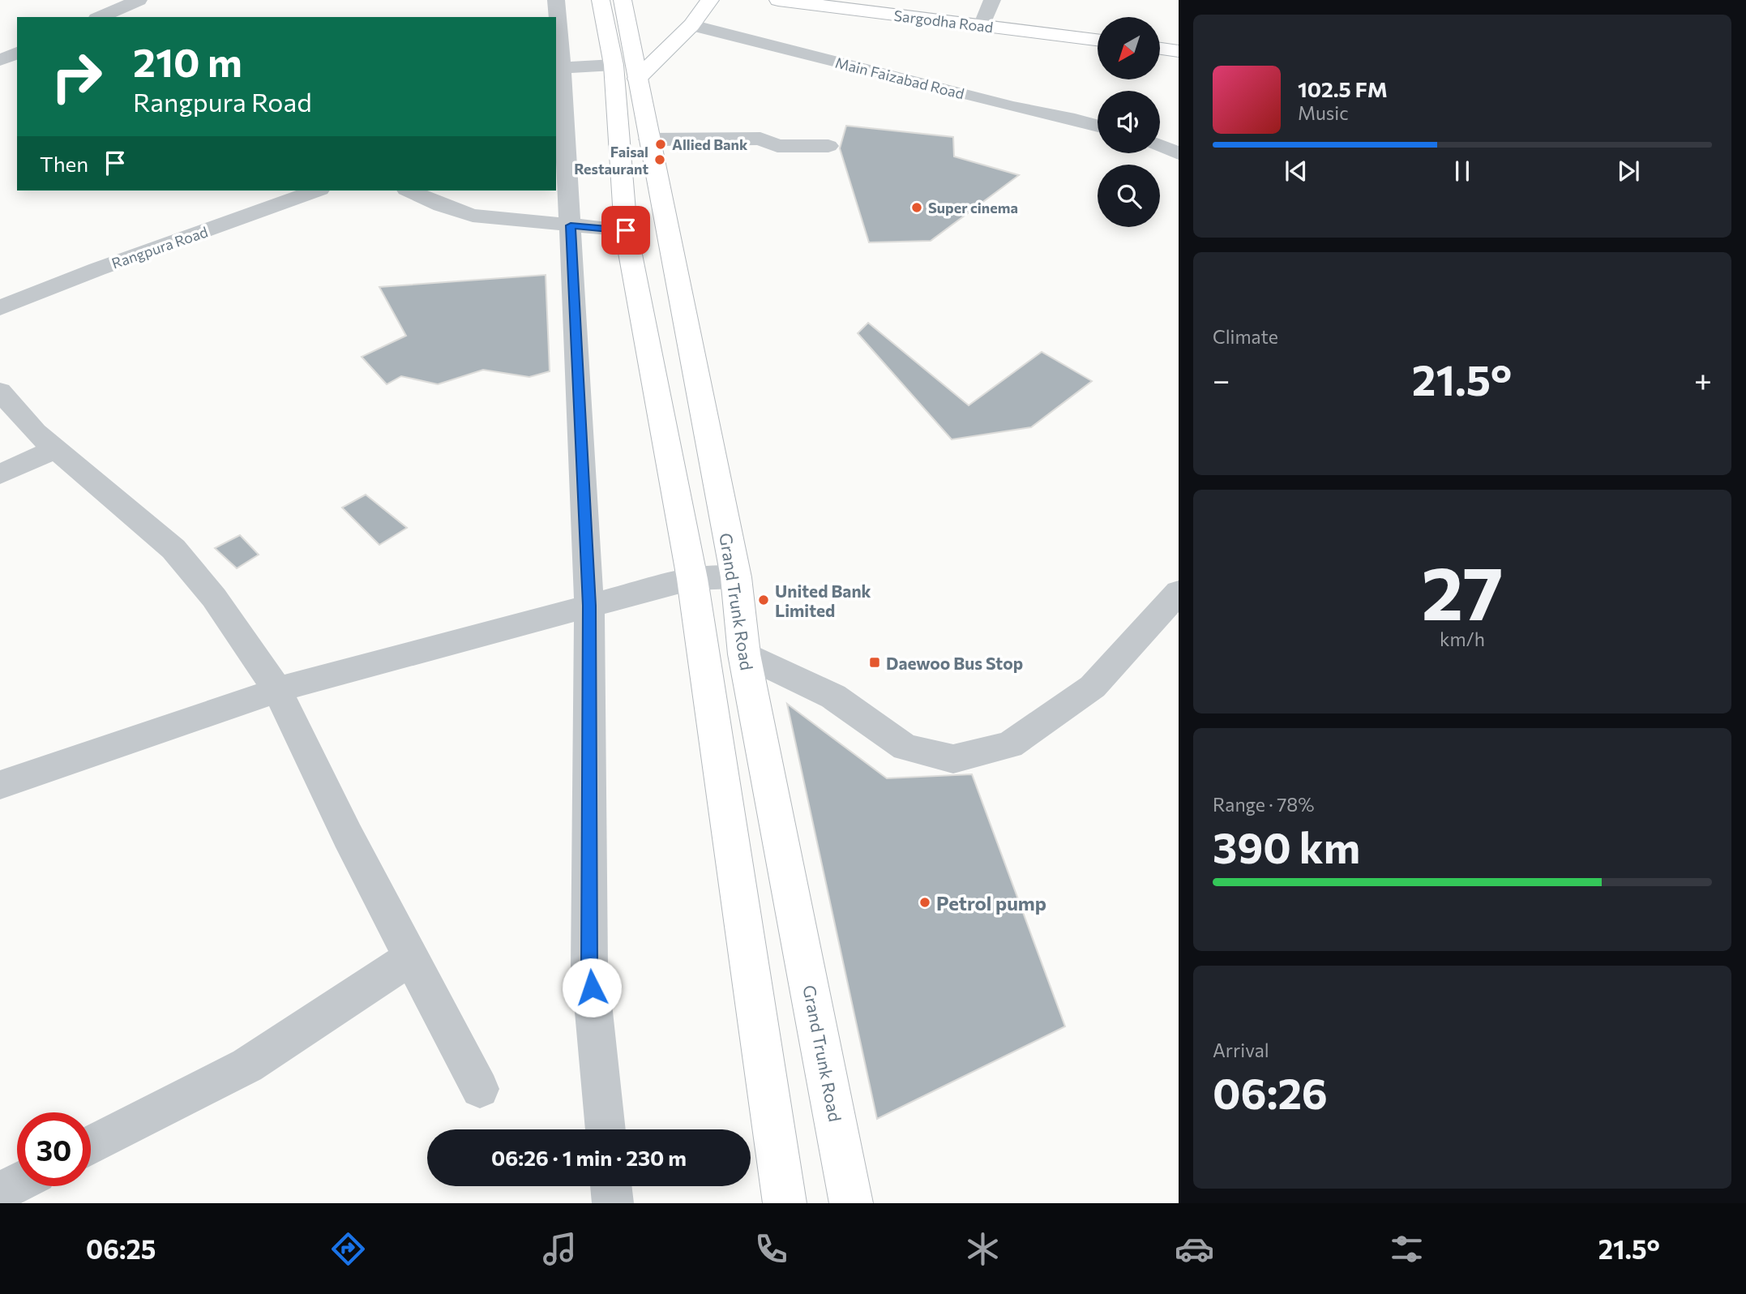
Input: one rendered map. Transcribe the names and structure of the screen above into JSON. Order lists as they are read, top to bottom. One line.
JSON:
{"streets":{"main road":["Sargodha Road","Grand Trunk Road"],"street":["Main Faizabad Road","Rangpura Road"]},"places":{"other":["Allied Bank","Faisal Restaurant","Super cinema","United Bank Limited","Petrol pump"],"transit":["Daewoo Bus Stop"]},"north":"bottom left","page":{"turn":["210 m","Rangpura Road"],"song":["102.5 FM","Music"],"then":"Then","tile":["Climate",["27","km/h"],["Range · 78%","390 km"],["Arrival","06:26"]],"heat":["−","21.5°","+"],"limit":"30","trip":"06:26 · 1 min · 230 m","tabs":["06:25","21.5°"]}}
